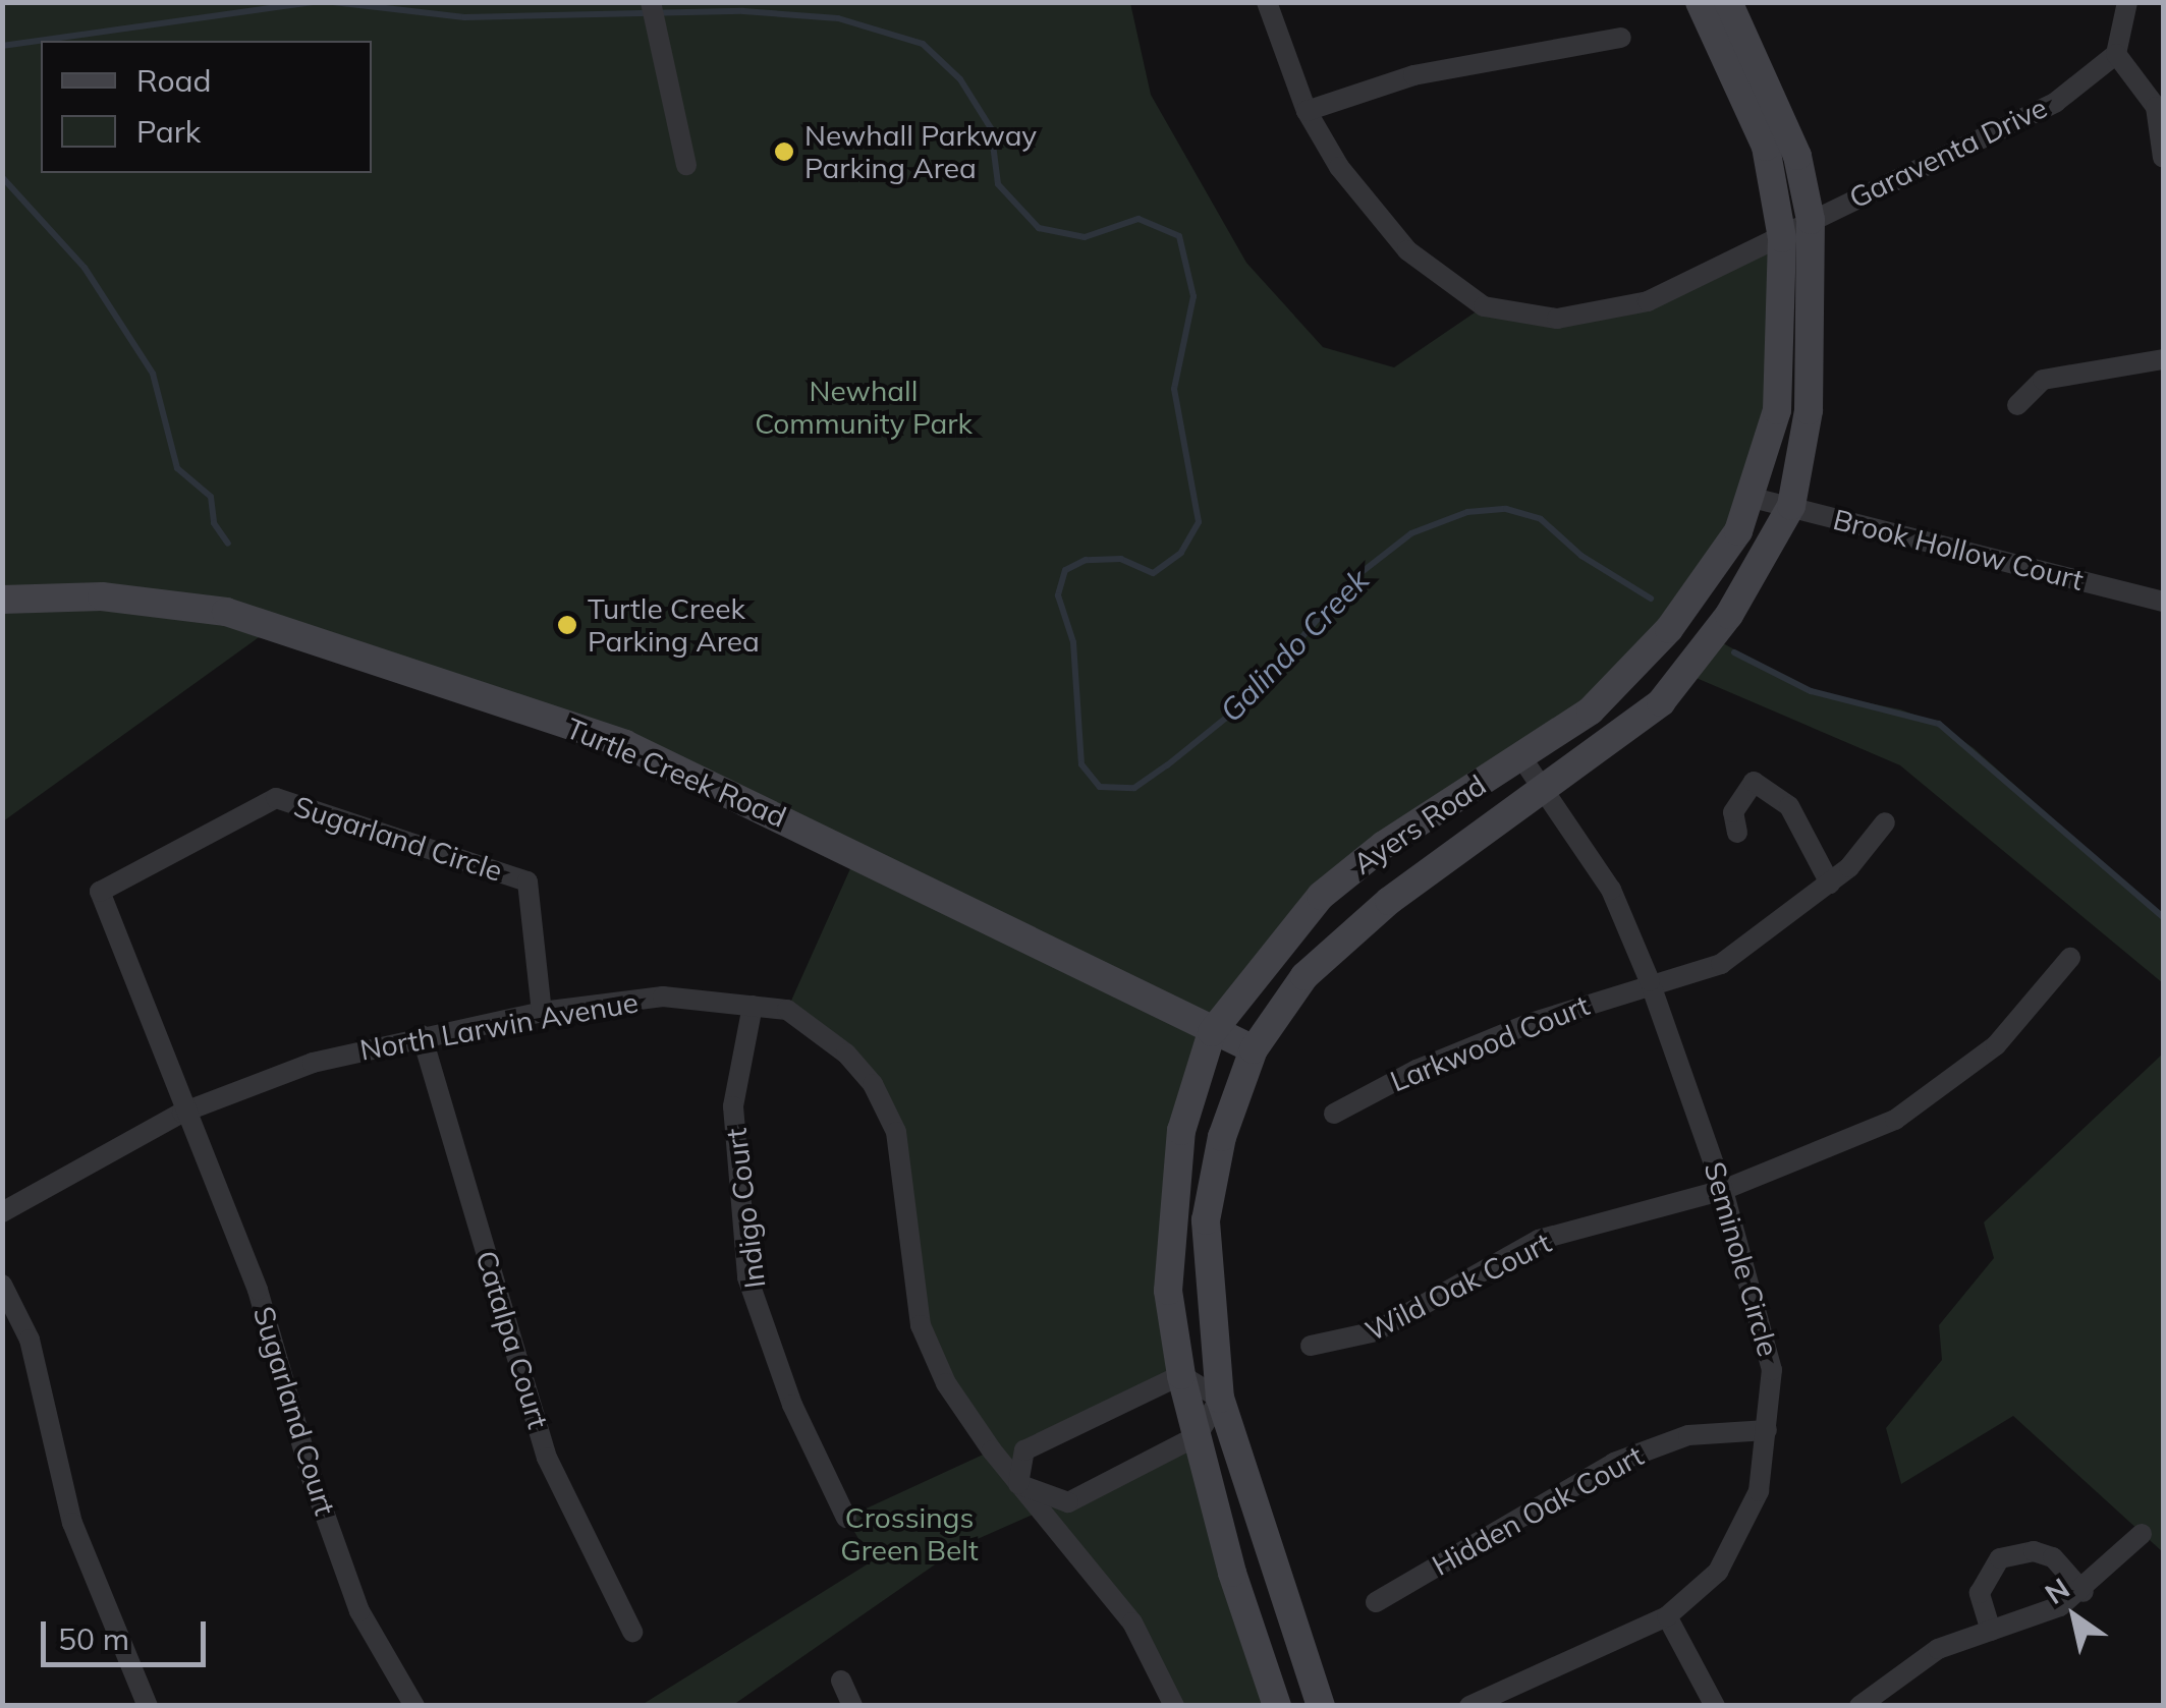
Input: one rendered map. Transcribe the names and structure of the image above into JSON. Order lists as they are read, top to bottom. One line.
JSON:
{"streets":{"street":["Garaventa Drive","Brook Hollow Court","Turtle Creek Road","Ayers Road","Sugarland Circle","North Larwin Avenue","Larkwood Court","Indigo Court","Seminole Circle","Wild Oak Court","Catalpa Court","Sugarland Court","Hidden Oak Court"]},"crossings":[["Garaventa Drive","Ayers Road"],["Brook Hollow Court","Ayers Road"],["Turtle Creek Road","Ayers Road"],["Ayers Road","Seminole Circle"],["Sugarland Circle","North Larwin Avenue"],["Sugarland Circle","Sugarland Court"],["North Larwin Avenue","Indigo Court"],["North Larwin Avenue","Catalpa Court"],["North Larwin Avenue","Sugarland Court"],["Larkwood Court","Seminole Circle"],["Seminole Circle","Wild Oak Court"],["Seminole Circle","Hidden Oak Court"]],"water":["Galindo Creek"],"parks":["Newhall Community Park","Crossings Green Belt"],"places":["Newhall Parkway Parking Area","Turtle Creek Parking Area"],"legend":["Road","Park"],"scale_bar":"50 m","north":"top left"}
